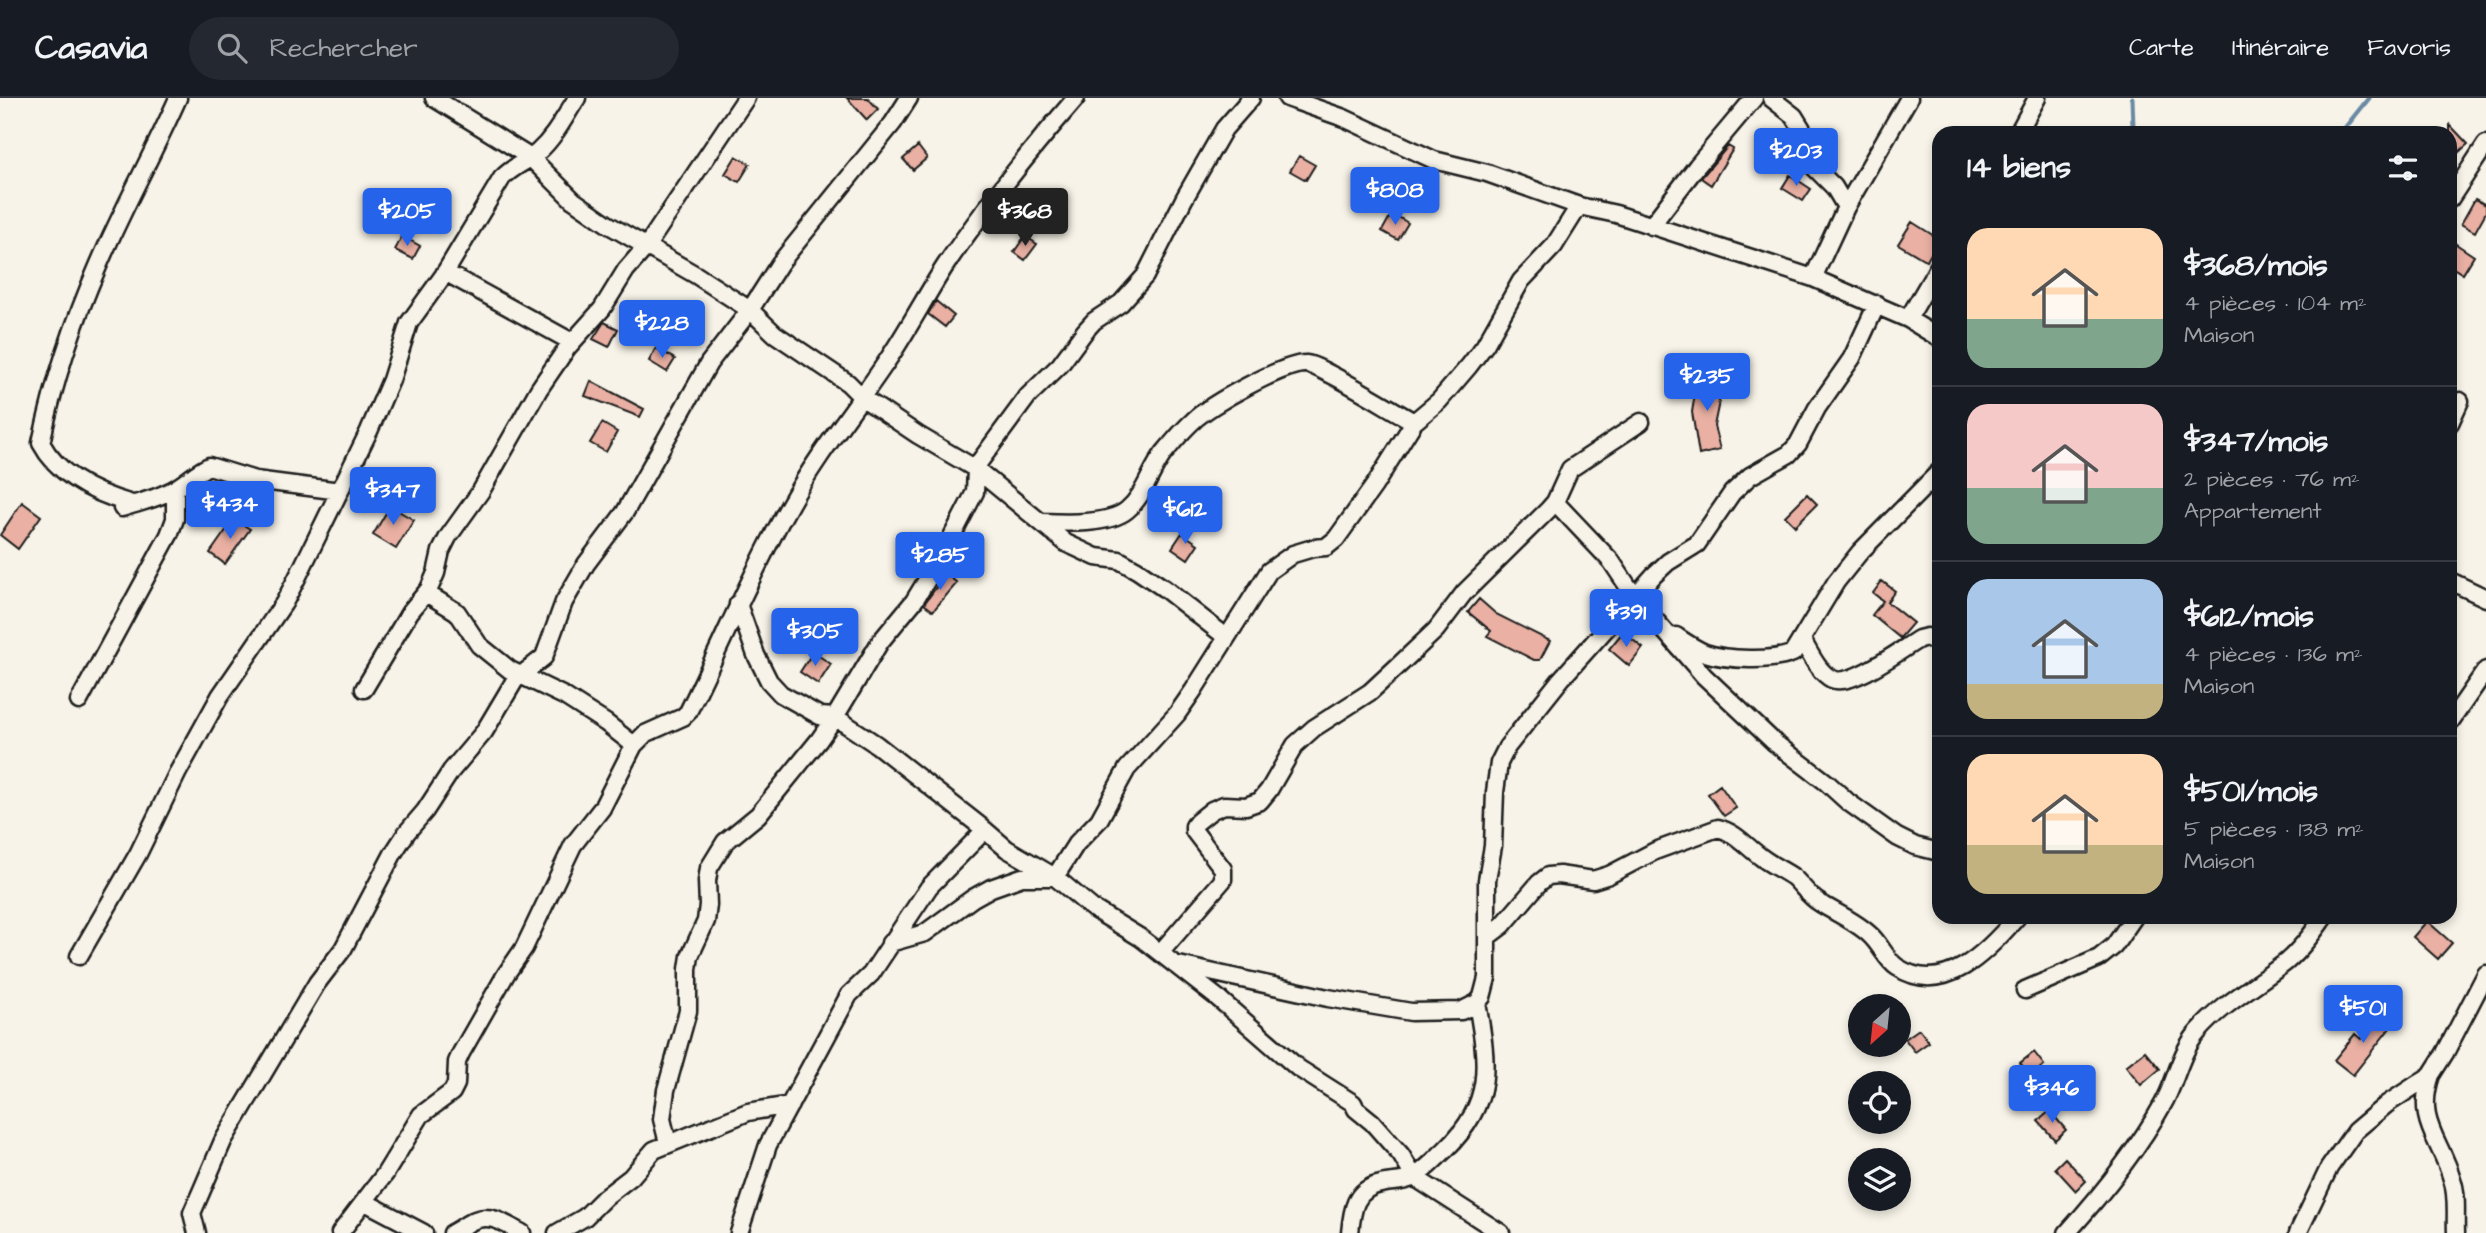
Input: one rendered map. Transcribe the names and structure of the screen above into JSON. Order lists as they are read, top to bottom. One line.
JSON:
{"north":"bottom left","page":{"header":"Casavia","search":"Rechercher","nav":["Carte","Itinéraire","Favoris"],"heading":"14 biens","price":["$203","$808","$205","$368","$228","$235","$347","$434","$612","$285","$391","$305","$501","$346"],"list":[{"name":"$368/mois","note":"4 pièces · 104 m² · Maison"},{"name":"$347/mois","note":"2 pièces · 76 m² · Appartement"},{"name":"$612/mois","note":"4 pièces · 136 m² · Maison"},{"name":"$501/mois","note":"5 pièces · 138 m² · Maison"}]}}
